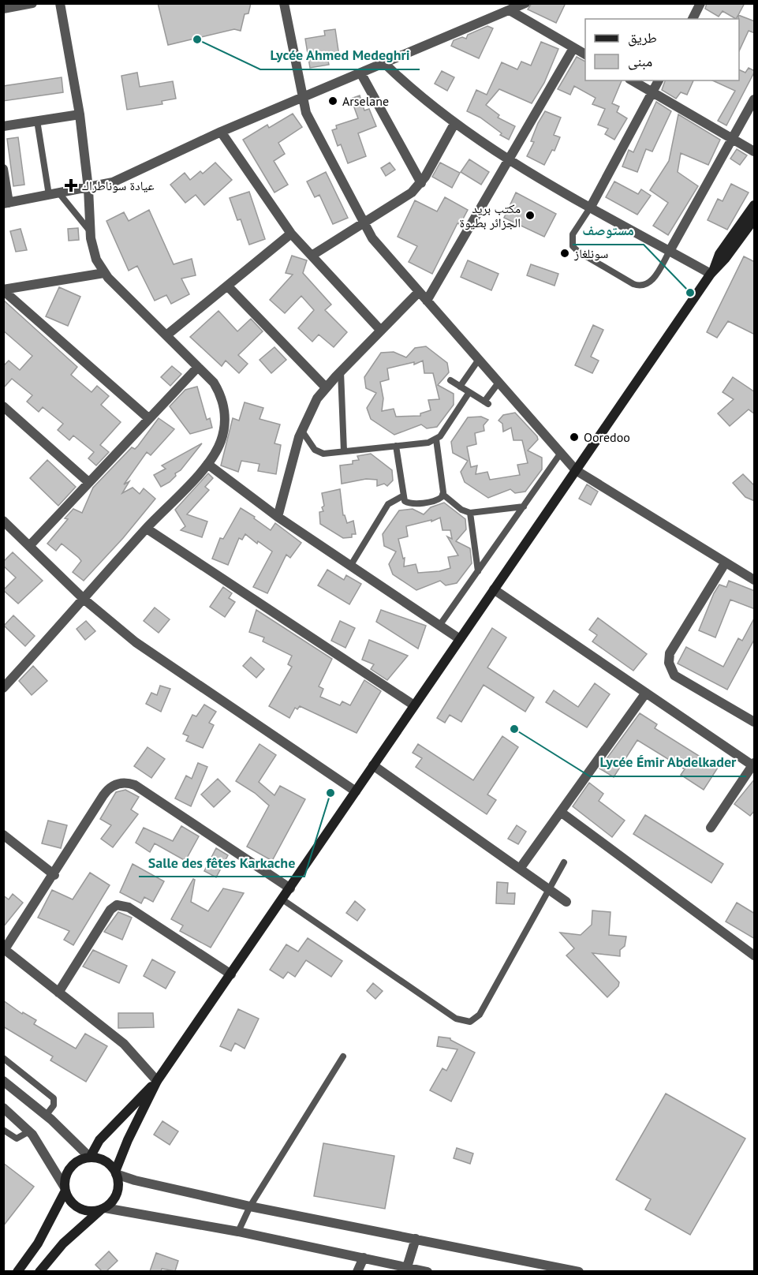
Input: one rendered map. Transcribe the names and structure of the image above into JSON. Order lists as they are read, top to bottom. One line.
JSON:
{"places":{"other":["Lycée Ahmed Medeghri","Arselane","مكتب بريد الجزائر بطيوة","سونلغاز","مستوصف","Ooredoo","Lycée Émir Abdelkader","Salle des fêtes Karkache"],"health":["عيادة سوناطراك"]},"legend":["طريق","مبنى"]}
